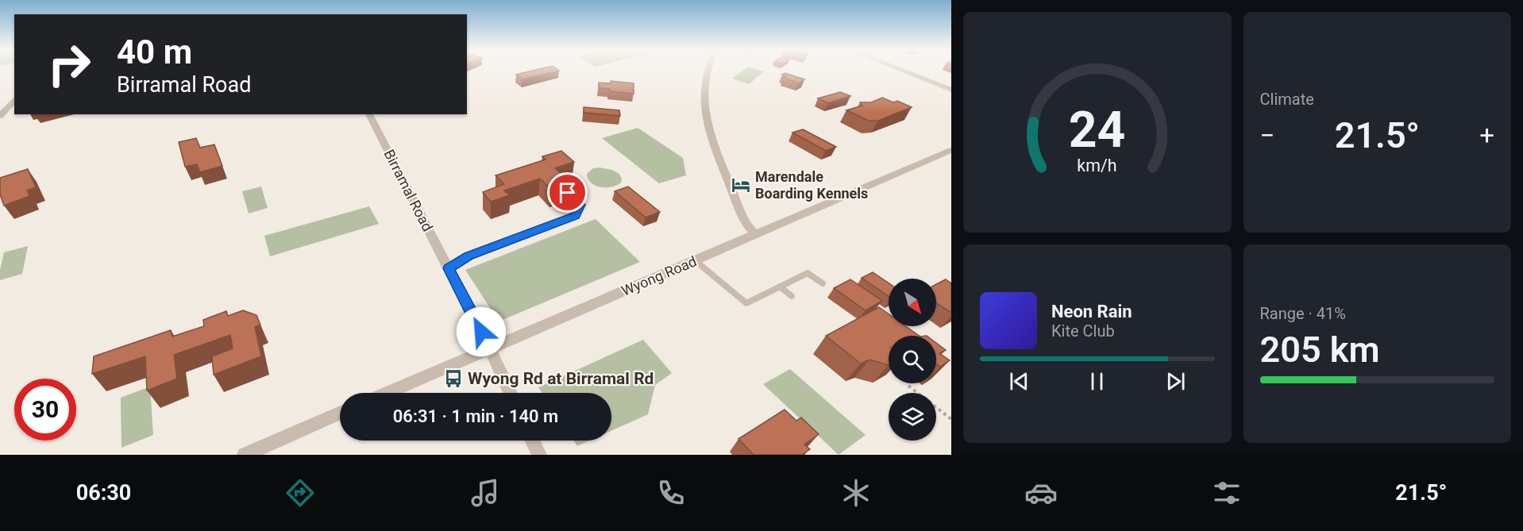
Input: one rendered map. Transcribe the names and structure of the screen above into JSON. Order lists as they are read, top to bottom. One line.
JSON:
{"streets":{"street":["Birramal Road","Wyong Road"]},"crossings":[["Birramal Road","Wyong Road"]],"places":{"hotel":["Marendale Boarding Kennels"],"bus stop":["Wyong Rd at Birramal Rd"]},"north":"bottom right","page":{"tile":["Climate",["Range · 41%","205 km"]],"turn":["40 m","Birramal Road"],"heat":["−","21.5°","+"],"song":["Neon Rain","Kite Club"],"limit":"30","trip":"06:31 · 1 min · 140 m","tabs":["06:30","21.5°"],"gauge":["24","km/h"]}}
